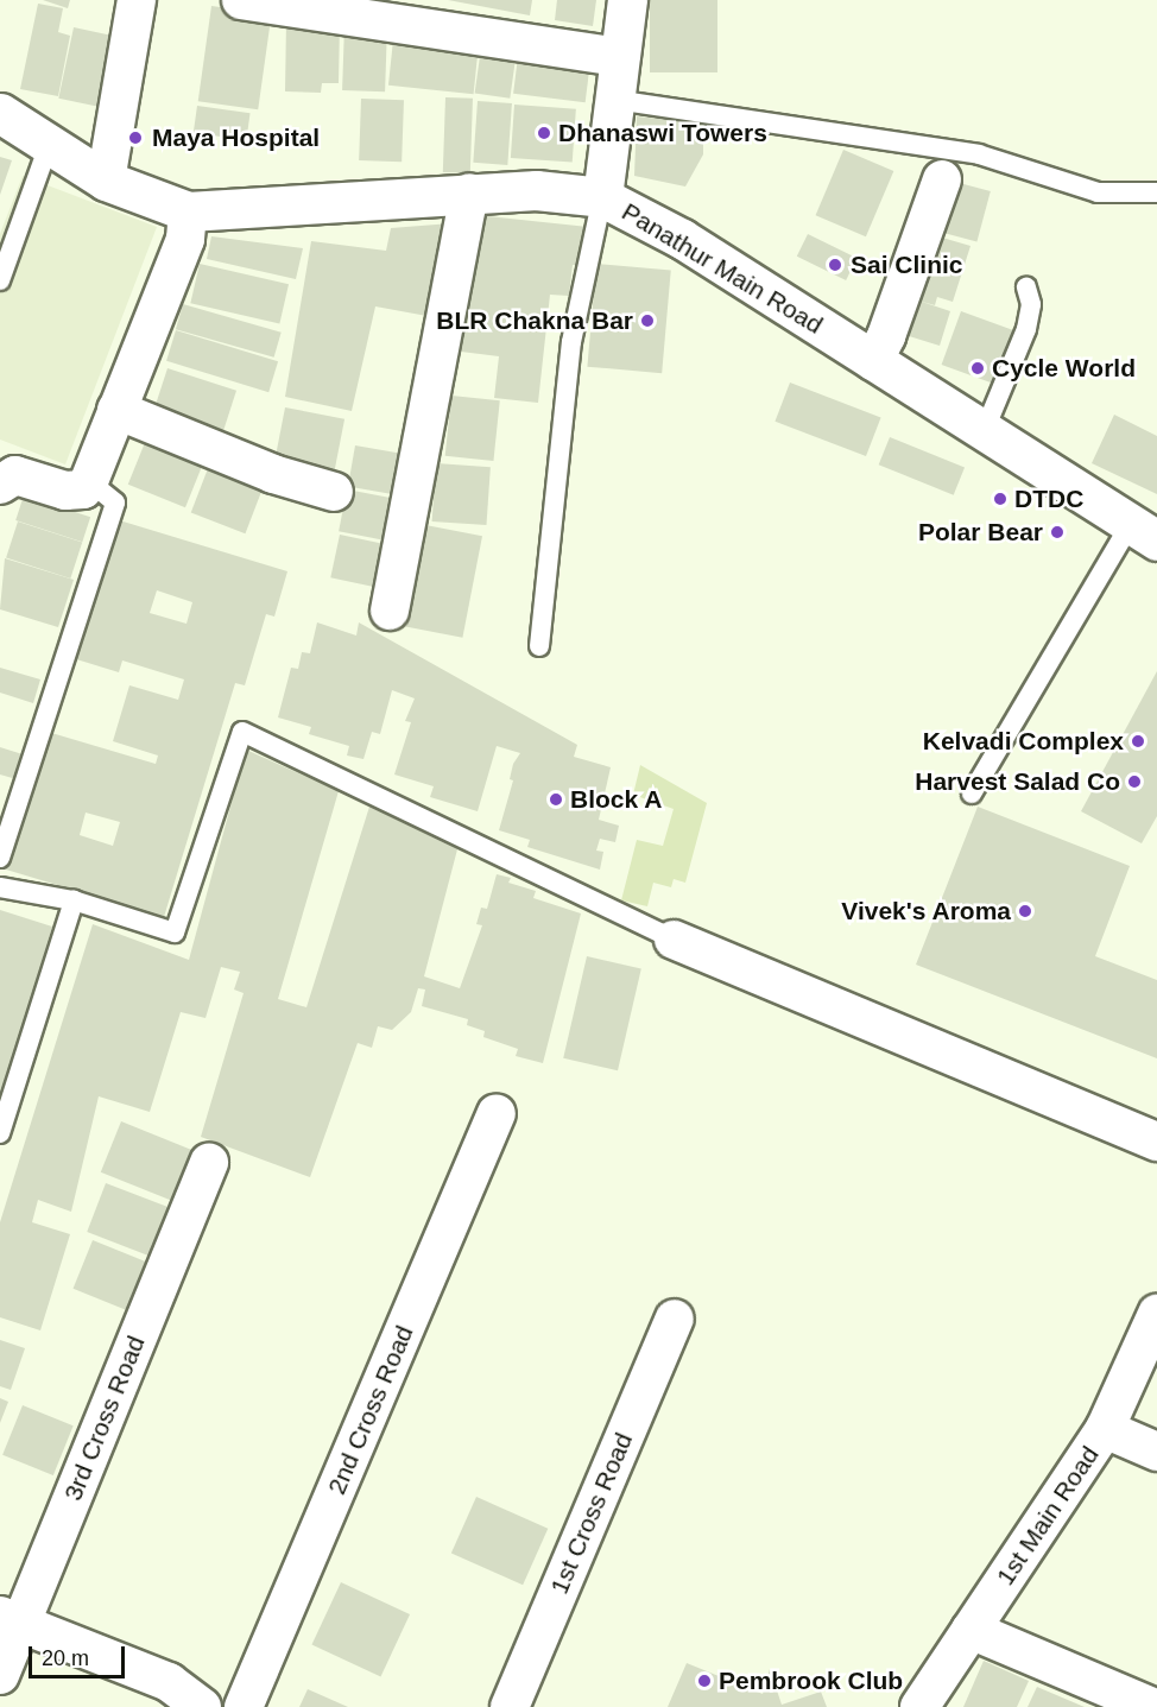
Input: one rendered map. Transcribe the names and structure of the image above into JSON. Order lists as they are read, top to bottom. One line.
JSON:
{"streets":{"street":["Panathur Main Road","2nd Cross Road","3rd Cross Road","1st Cross Road","1st Main Road"]},"places":["Dhanaswi Towers","Maya Hospital","Sai Clinic","BLR Chakna Bar","Cycle World","DTDC","Polar Bear","Kelvadi Complex","Harvest Salad Co","Block A","Vivek's Aroma","Pembrook Club"],"scale_bar":"20 m"}
